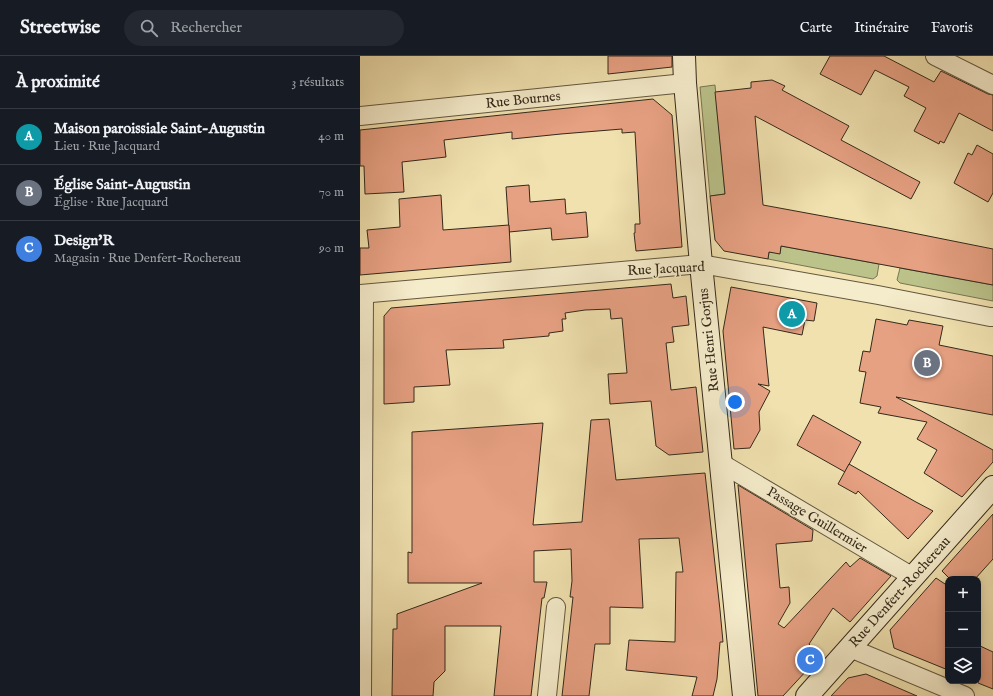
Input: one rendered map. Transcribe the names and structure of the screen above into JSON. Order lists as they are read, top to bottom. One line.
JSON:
{"streets":{"street":["Rue Bournes","Rue Jacquard","Rue Henri Gorjus","Passage Guillermier","Rue Denfert-Rochereau"]},"crossings":[["Rue Bournes","Rue Henri Gorjus"],["Rue Jacquard","Rue Henri Gorjus"],["Rue Henri Gorjus","Passage Guillermier"],["Passage Guillermier","Rue Denfert-Rochereau"]],"page":{"header":"Streetwise","search":"Rechercher","nav":["Carte","Itinéraire","Favoris"],"heading":["À proximité","3 résultats"],"list":[{"mark":"A","name":"Maison paroissiale Saint-Augustin","note":"Lieu · Rue Jacquard","value":"40 m"},{"mark":"B","name":"Église Saint-Augustin","note":"Église · Rue Jacquard","value":"70 m"},{"mark":"C","name":"Design'R","note":"Magasin · Rue Denfert-Rochereau","value":"90 m"}],"pins":["A","B","C"],"map_buttons":["+","−"]}}
